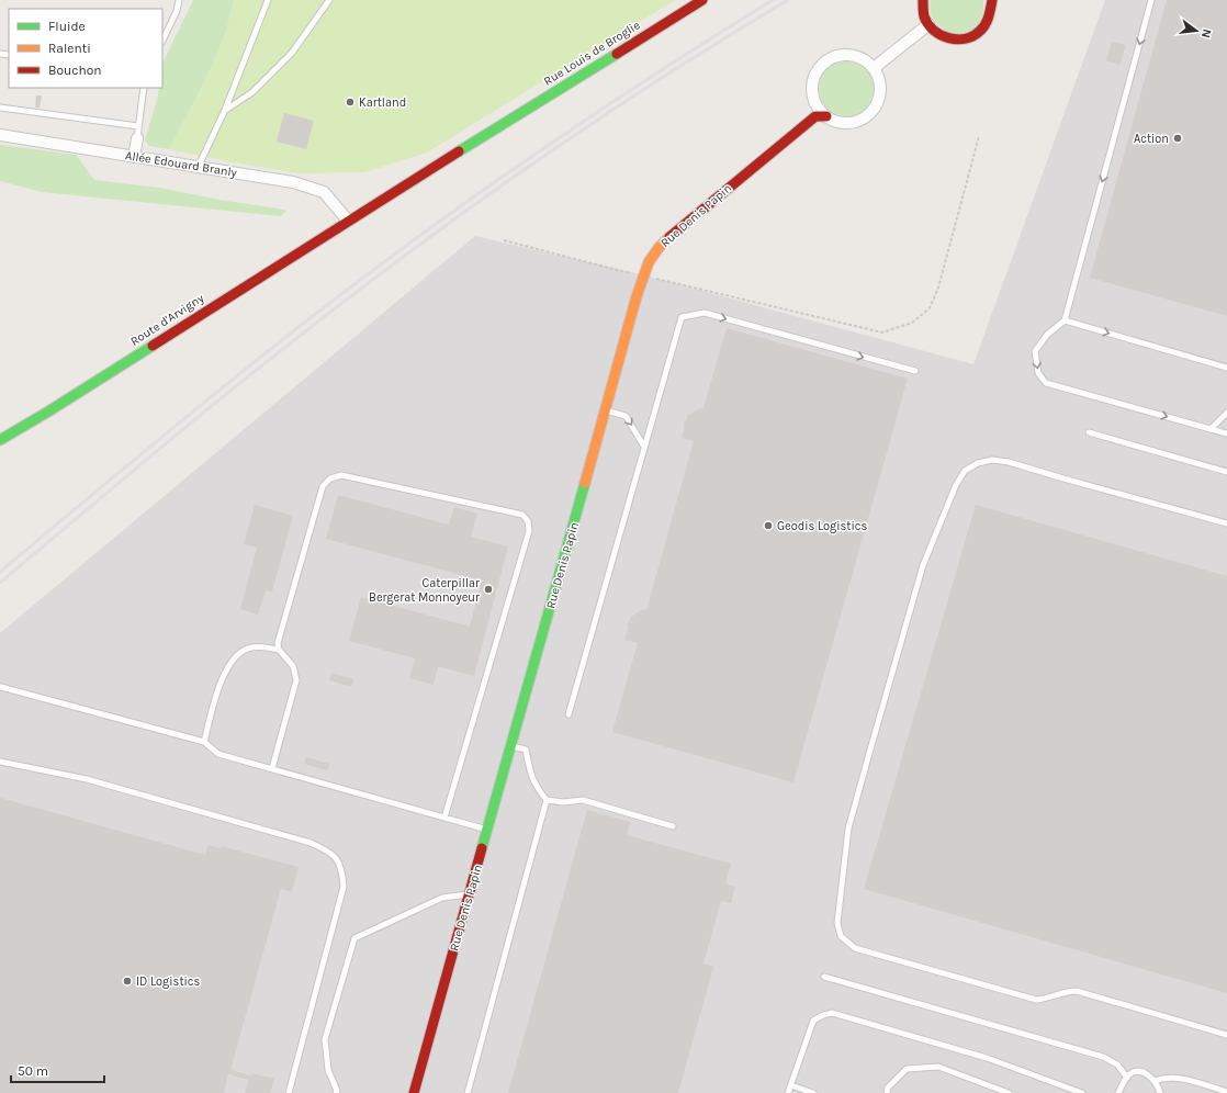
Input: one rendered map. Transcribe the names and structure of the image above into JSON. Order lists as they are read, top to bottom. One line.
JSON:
{"streets":{"street":["Rue Louis de Broglie","Allée Edouard Branly","Rue Denis Papin","Route d'Arvigny"]},"crossings":[["Rue Louis de Broglie","Allée Edouard Branly"],["Rue Louis de Broglie","Route d'Arvigny"],["Allée Edouard Branly","Route d'Arvigny"]],"places":["Kartland","Action","Geodis Logistics","Caterpillar Bergerat Monnoyeur","ID Logistics"],"legend":["Fluide","Ralenti","Bouchon"],"scale_bar":"50 m","north":"right"}
